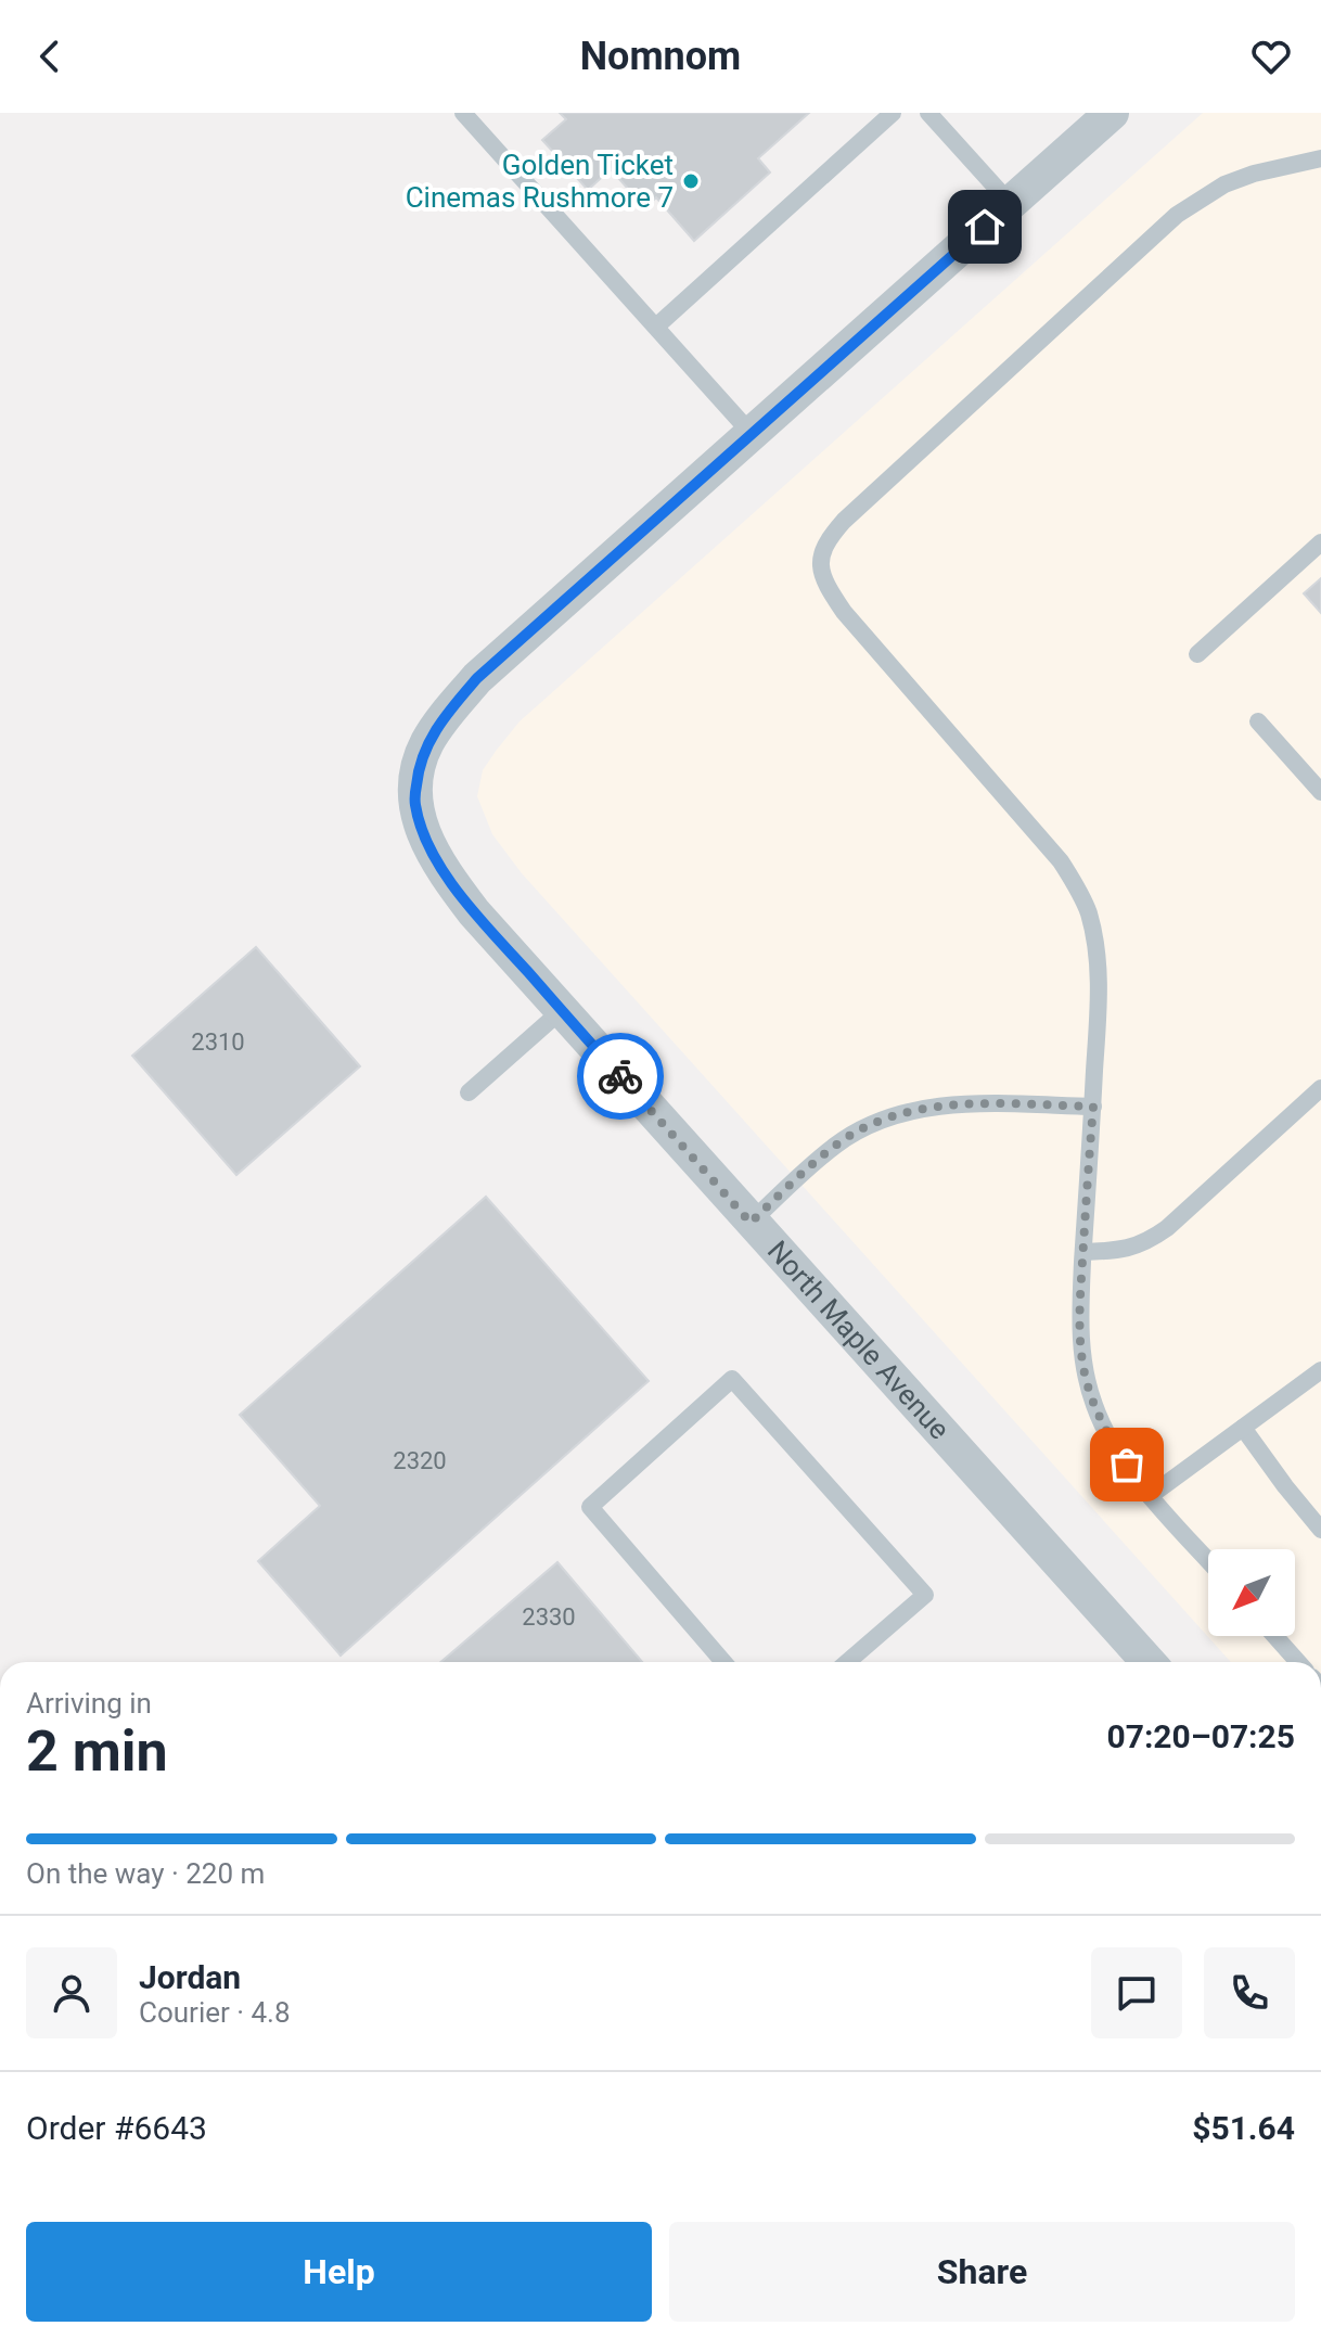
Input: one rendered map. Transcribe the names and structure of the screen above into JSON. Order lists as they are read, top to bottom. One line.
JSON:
{"streets":{"street":["North Maple Avenue"]},"places":["Golden Ticket Cinemas Rushmore 7"],"house_numbers":["2310","2320","2330"],"north":"bottom left","page":{"header":"Nomnom","heading":["2 min","Arriving in","07:20–07:25"],"panel":["Jordan","Courier · 4.8","Order #6643","$51.64"],"bar":"On the way · 220 m","buttons":["Help","Share"]}}
